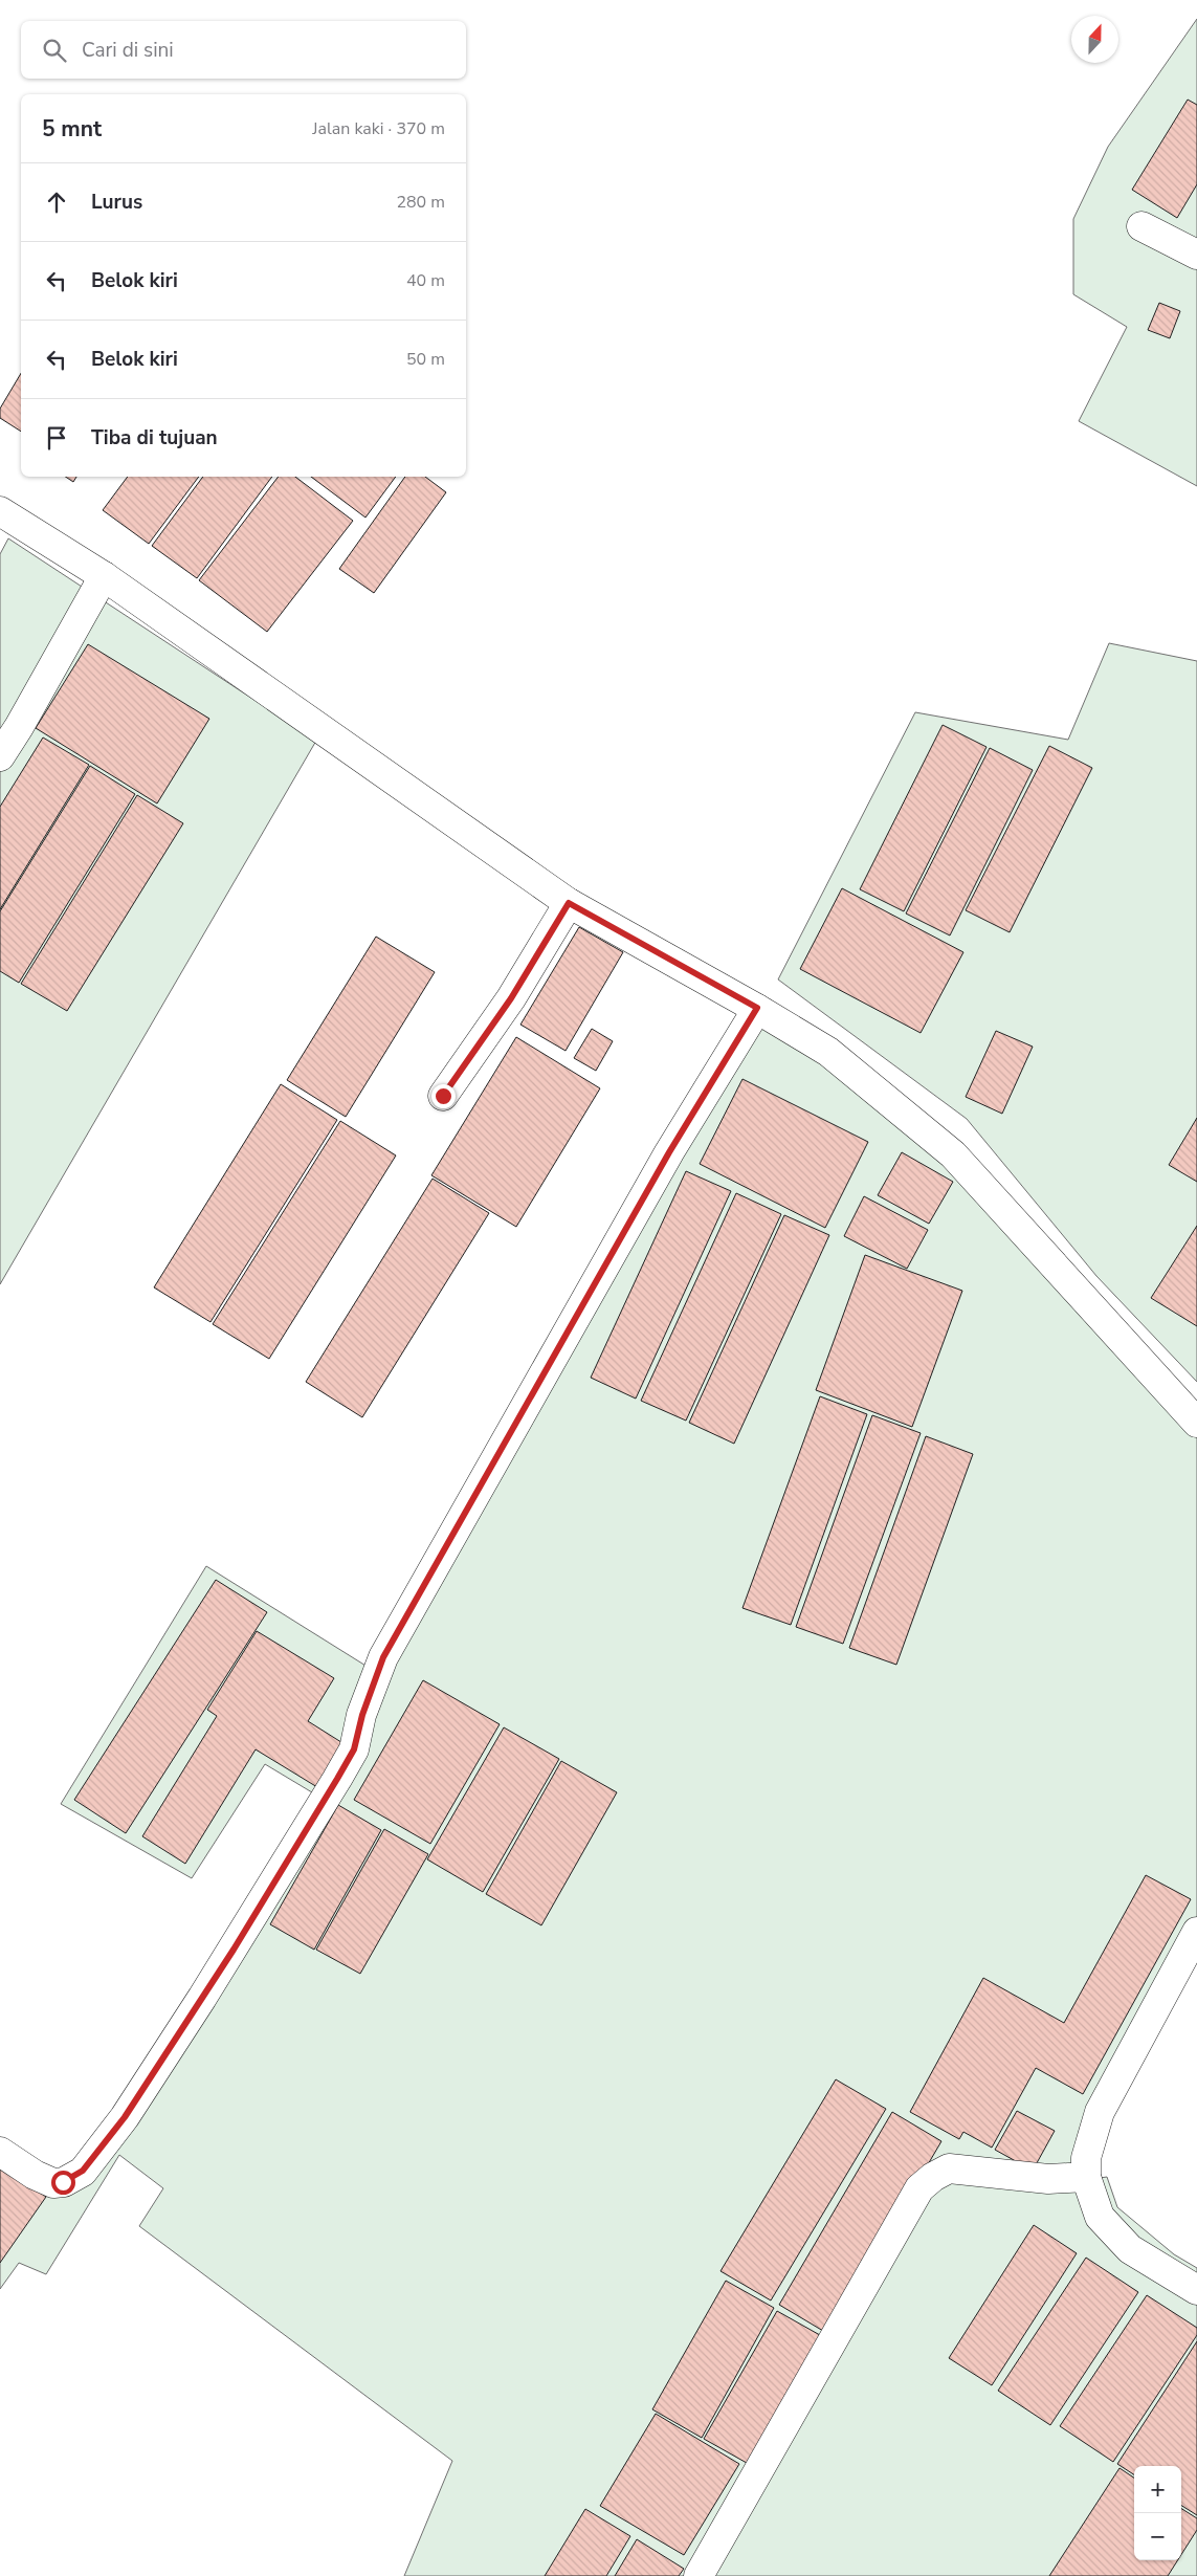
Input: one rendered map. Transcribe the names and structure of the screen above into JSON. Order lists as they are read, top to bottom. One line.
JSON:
{"north":"top","page":{"search":"Cari di sini","heading":["5 mnt","Jalan kaki · 370 m"],"list":[["Lurus","280 m"],["Belok kiri","40 m"],["Belok kiri","50 m"],"Tiba di tujuan"],"map_buttons":["+","−"]}}
